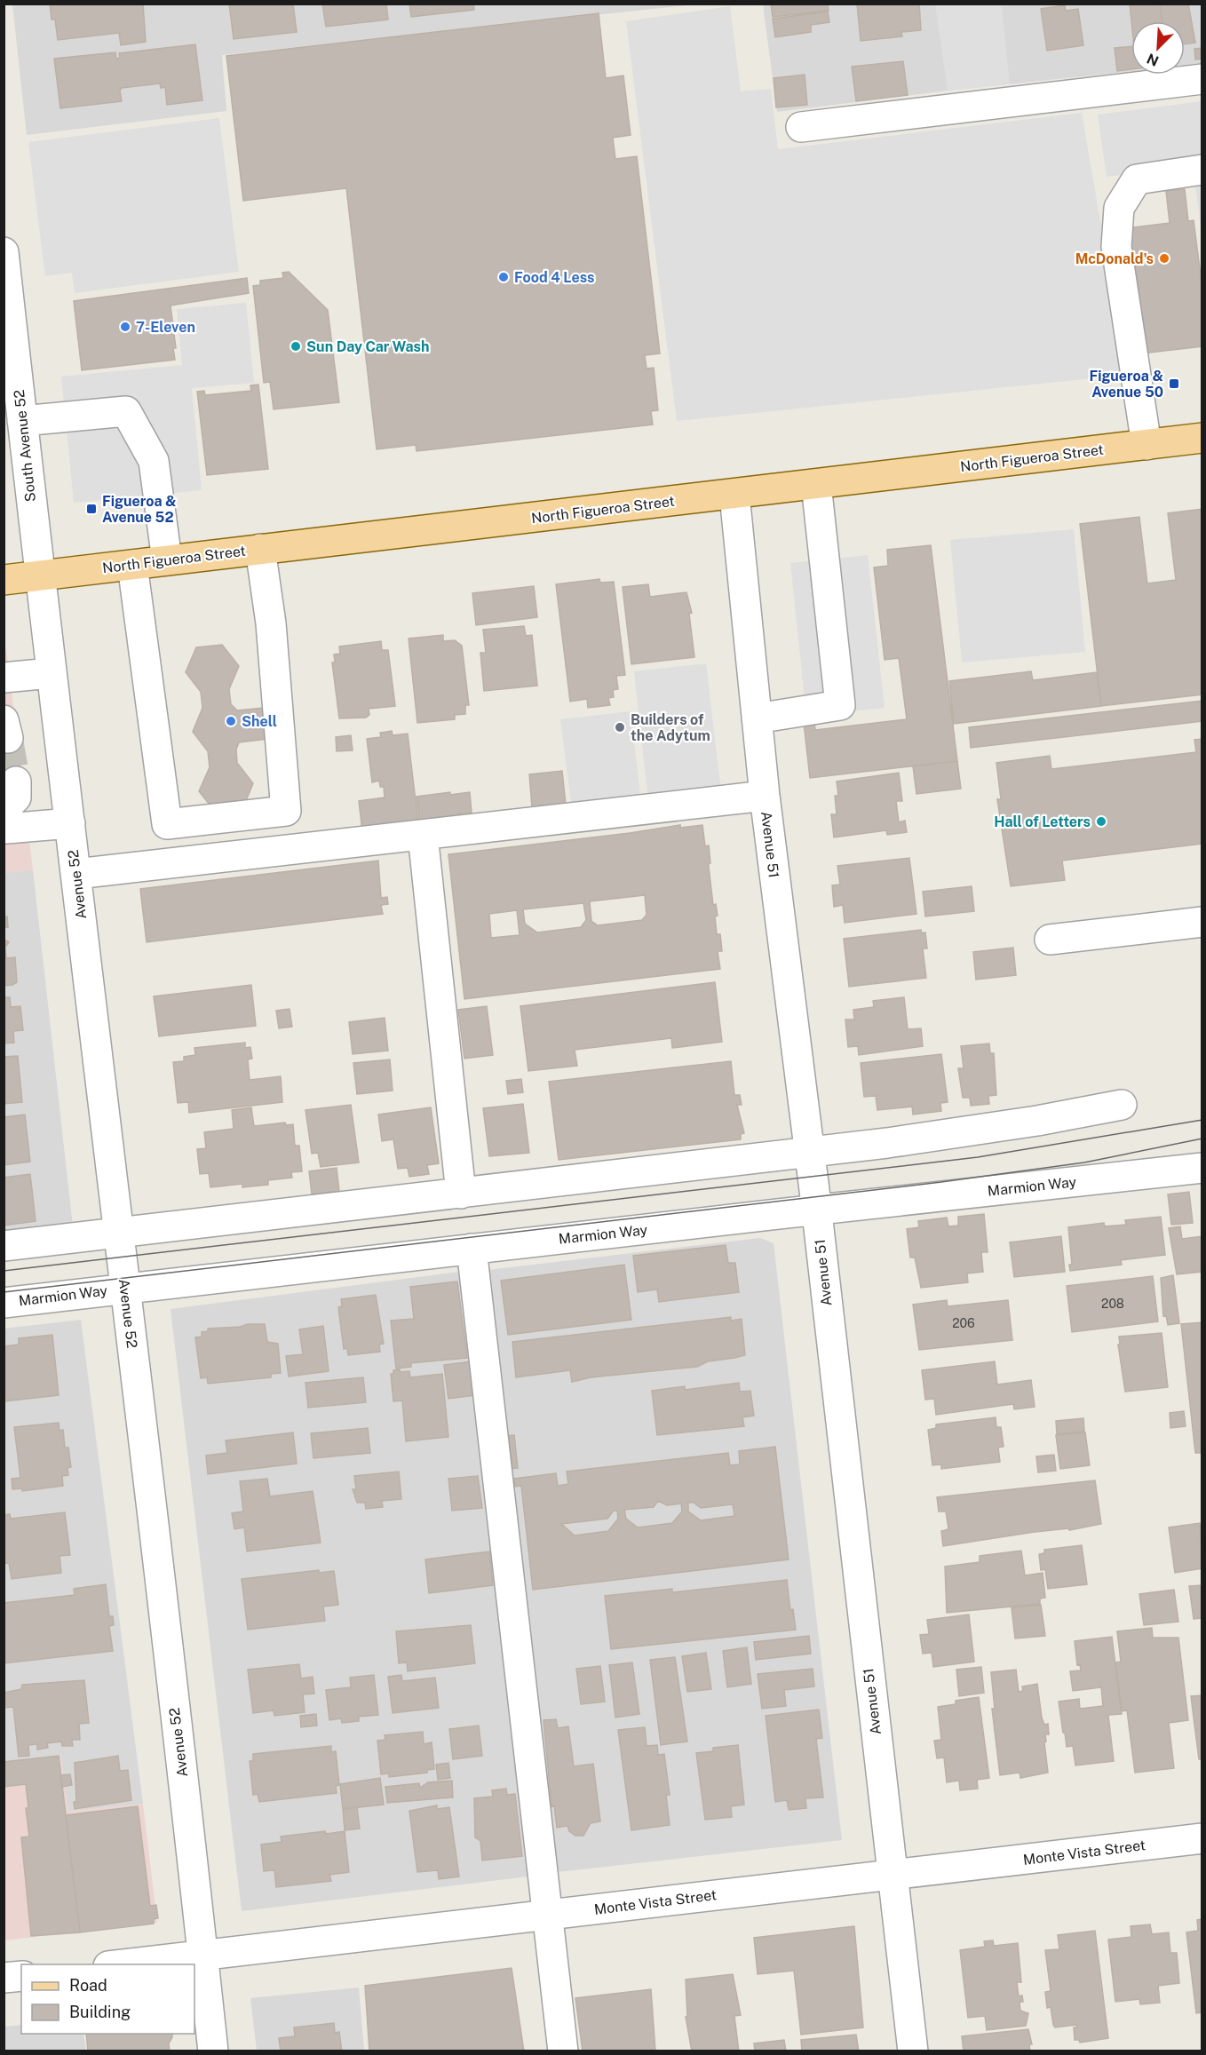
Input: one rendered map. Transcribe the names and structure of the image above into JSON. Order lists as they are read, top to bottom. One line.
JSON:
{"streets":{"main road":["North Figueroa Street"],"street":["South Avenue 52","Avenue 51","Avenue 52","Marmion Way","Monte Vista Street"]},"crossings":[["South Avenue 52","North Figueroa Street"],["South Avenue 52","Avenue 52"],["North Figueroa Street","Avenue 51"],["North Figueroa Street","Avenue 52"],["Avenue 51","Marmion Way"],["Avenue 51","Monte Vista Street"],["Avenue 52","Marmion Way"],["Avenue 52","Monte Vista Street"]],"places":{"other":["McDonald's","Food 4 Less","7-Eleven","Sun Day Car Wash","Shell","Builders of the Adytum","Hall of Letters"],"transit":["Figueroa & Avenue 50","Figueroa & Avenue 52"]},"house_numbers":["208","206"],"legend":["Road","Building"],"north":"bottom left"}
